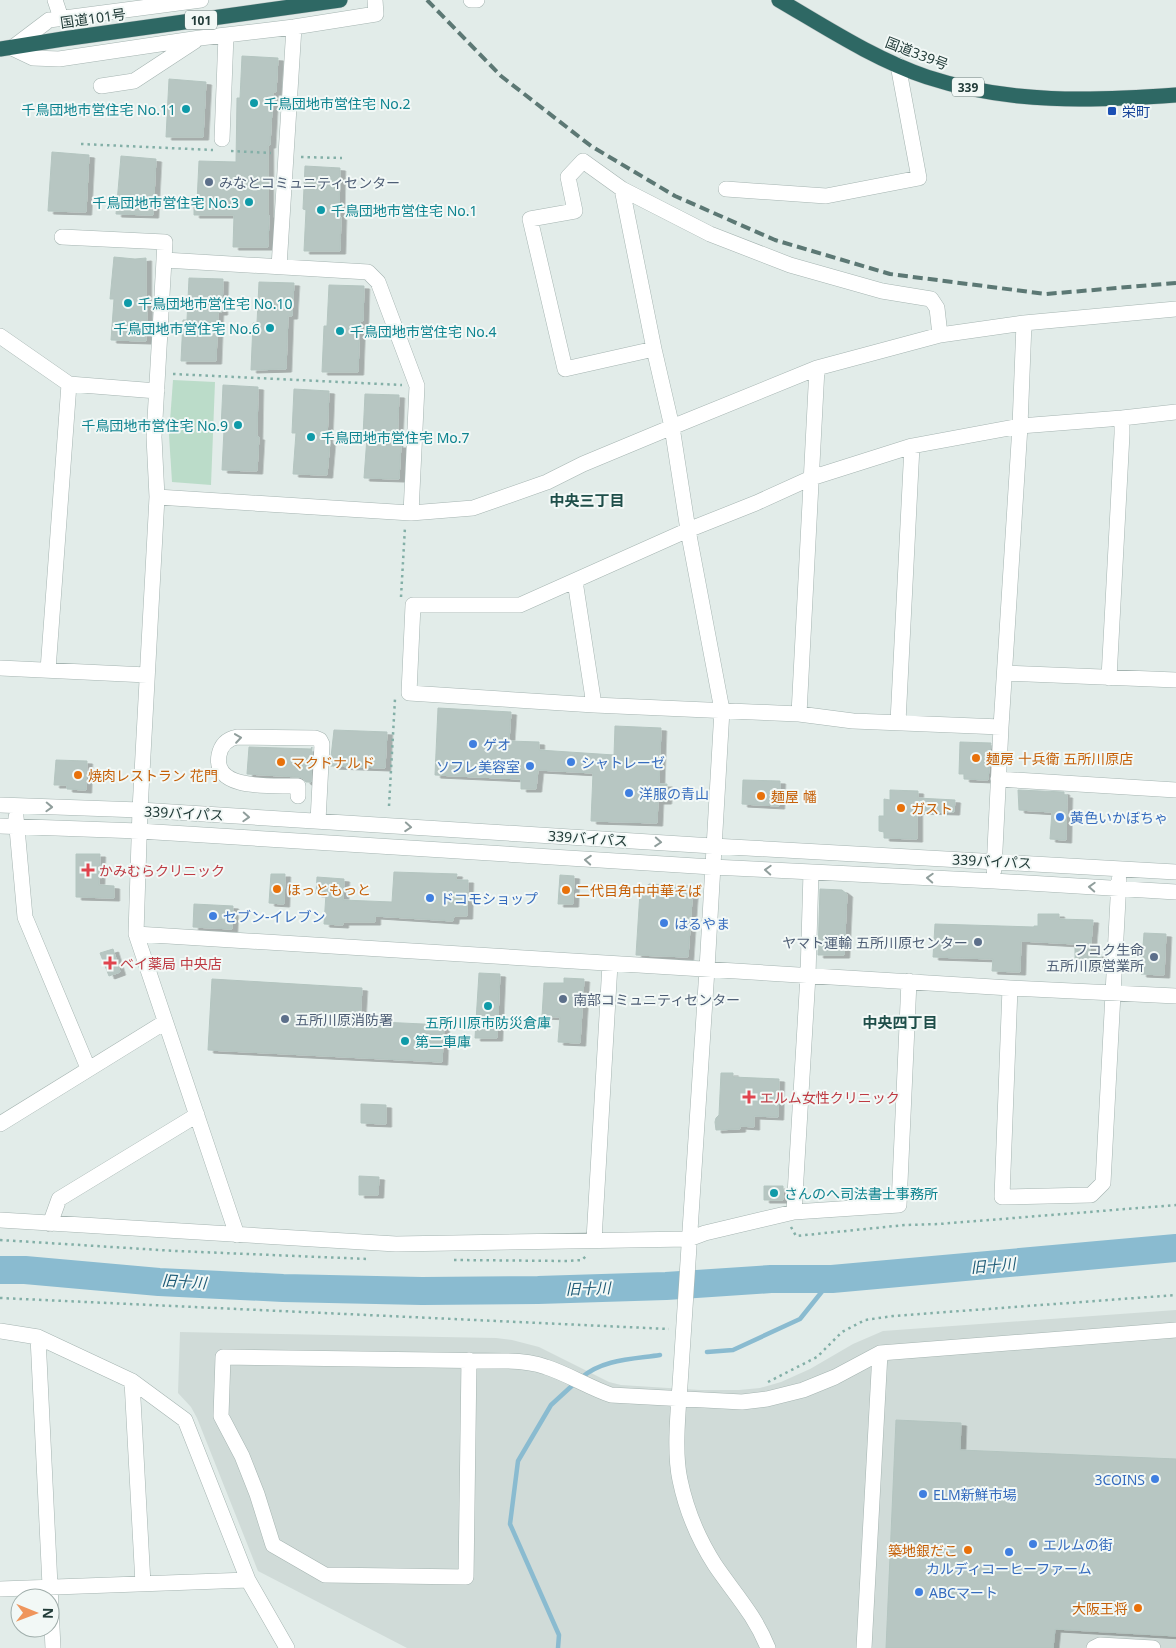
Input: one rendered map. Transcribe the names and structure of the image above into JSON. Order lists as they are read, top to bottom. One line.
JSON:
{"streets":{"highway":["国道101号","101","国道339号","339"],"street":["339バイパス"]},"districts":["中央三丁目","中央四丁目"],"water":["旧十川"],"places":{"other":["千鳥団地市営住宅 No.2","千鳥団地市営住宅 No.11","みなとコミュニティセンター","千鳥団地市営住宅 No.3","千鳥団地市営住宅 No.1","千鳥団地市営住宅 No.10","千鳥団地市営住宅 No.6","千鳥団地市営住宅 No.4","千鳥団地市営住宅 No.9","千鳥団地市営住宅 Mo.7","ゲオ","麺房 十兵衛 五所川原店","マクドナルド","シャトレーゼ","ソフレ美容室","焼肉レストラン 花門","洋服の青山","麺屋 幡","ガスト","黄色いかぼちゃ","ほっともっと","二代目角中中華そば","ドコモショップ","セブン-イレブン","はるやま","ヤマト運輸 五所川原センター","フコク生命 五所川原営業所","南部コミュニティセンター","五所川原市防災倉庫","五所川原消防署","第二車庫","さんのへ司法書士事務所","3COINS","ELM新鮮市場","エルムの街","築地銀だこ","カルディコーヒーファーム","ABCマート","大阪王将"],"transit":["栄町"],"health":["かみむらクリニック","ベイ薬局 中央店","エルム女性クリニック"]},"north":"right"}
